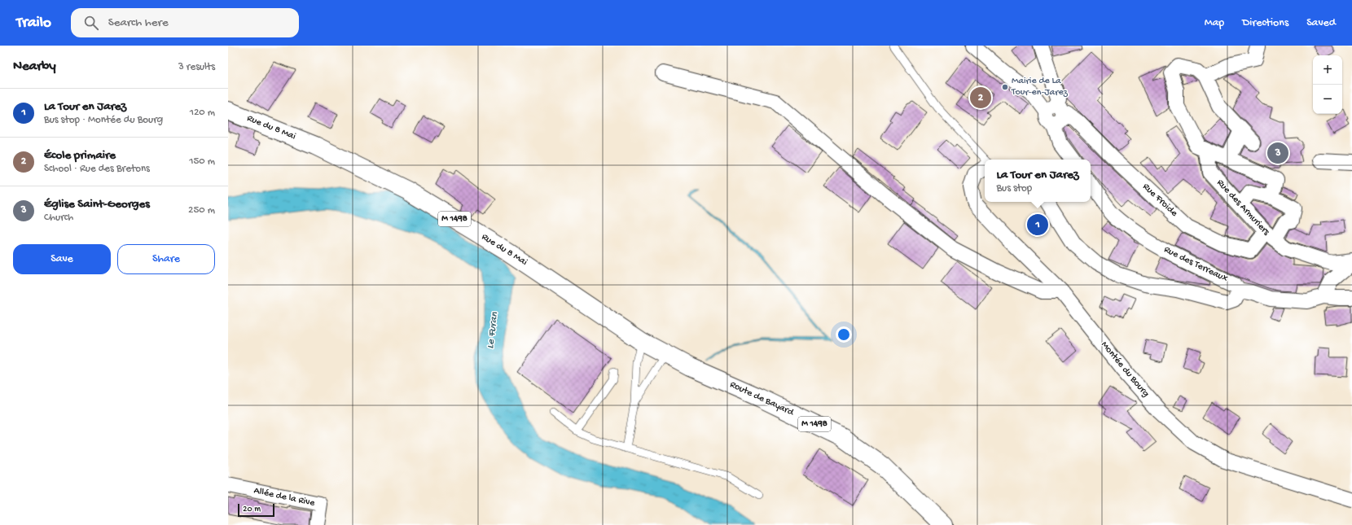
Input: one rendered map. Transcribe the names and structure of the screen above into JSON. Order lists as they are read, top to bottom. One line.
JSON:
{"streets":{"main road":["Rue du 8 Mai","M 1498","Route de Bayard"],"street":["Rue Froide","Rue des Armuriers","Rue des Terreaux","Montée du Bourg","Allée de la Rive"]},"crossings":[["Rue du 8 Mai","Route de Bayard"],["Rue Froide","Rue des Armuriers"]],"water":["Le Furan"],"places":["Mairie de La Tour-en-Jarez"],"scale_bar":"20 m","page":{"header":"Trailo","search":"Search here","nav":["Map","Directions","Saved"],"heading":["Nearby","3 results"],"map_buttons":["+","−"],"pins":["2","3","1"],"list":[{"mark":"1","name":"La Tour en Jarez","note":"Bus stop · Montée du Bourg","value":"120 m"},{"mark":"2","name":"École primaire","note":"School · Rue des Bretons","value":"150 m"},{"mark":"3","name":"Église Saint-Georges","note":"Church","value":"250 m"}],"popup":["La Tour en Jarez","Bus stop"],"buttons":["Save","Share"],"scale":"20 m"}}
